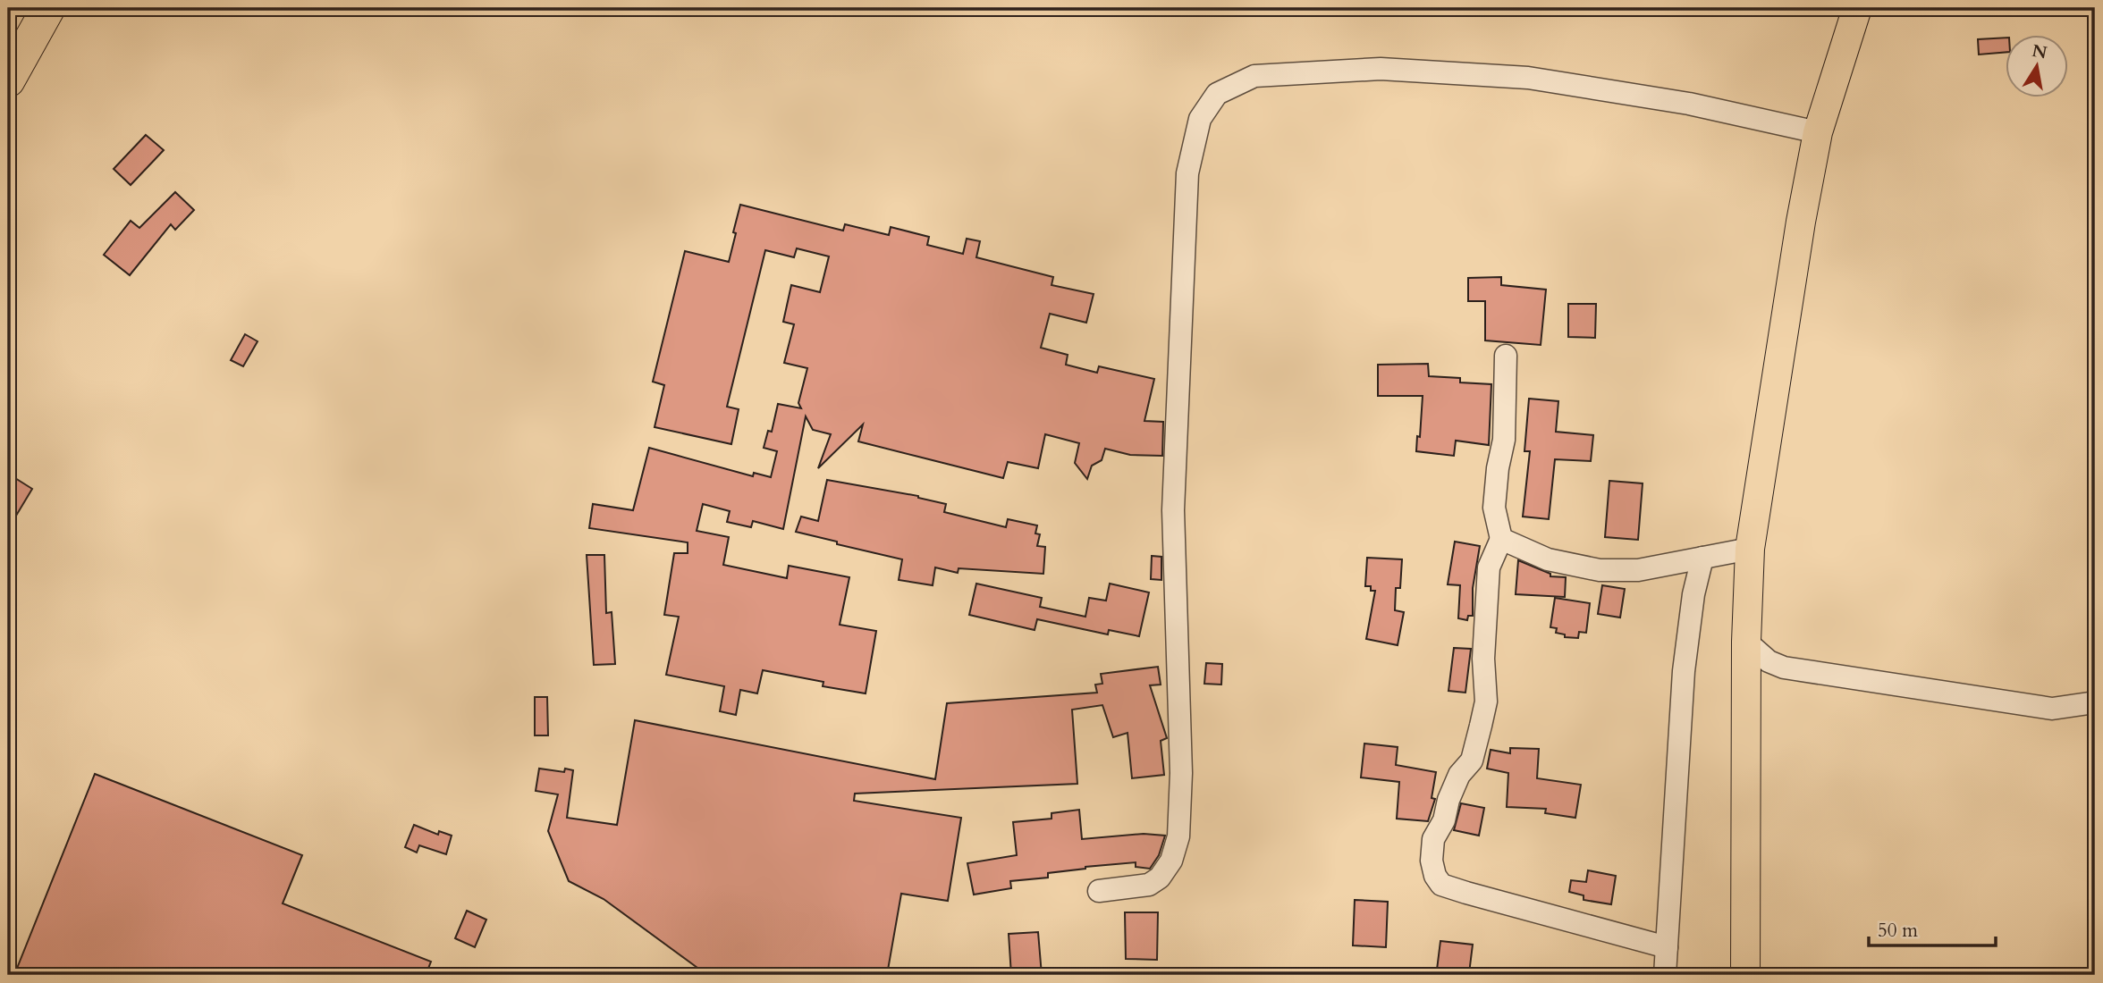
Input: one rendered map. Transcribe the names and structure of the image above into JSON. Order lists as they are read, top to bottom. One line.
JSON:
{"scale_bar":"50 m","north":"top"}
